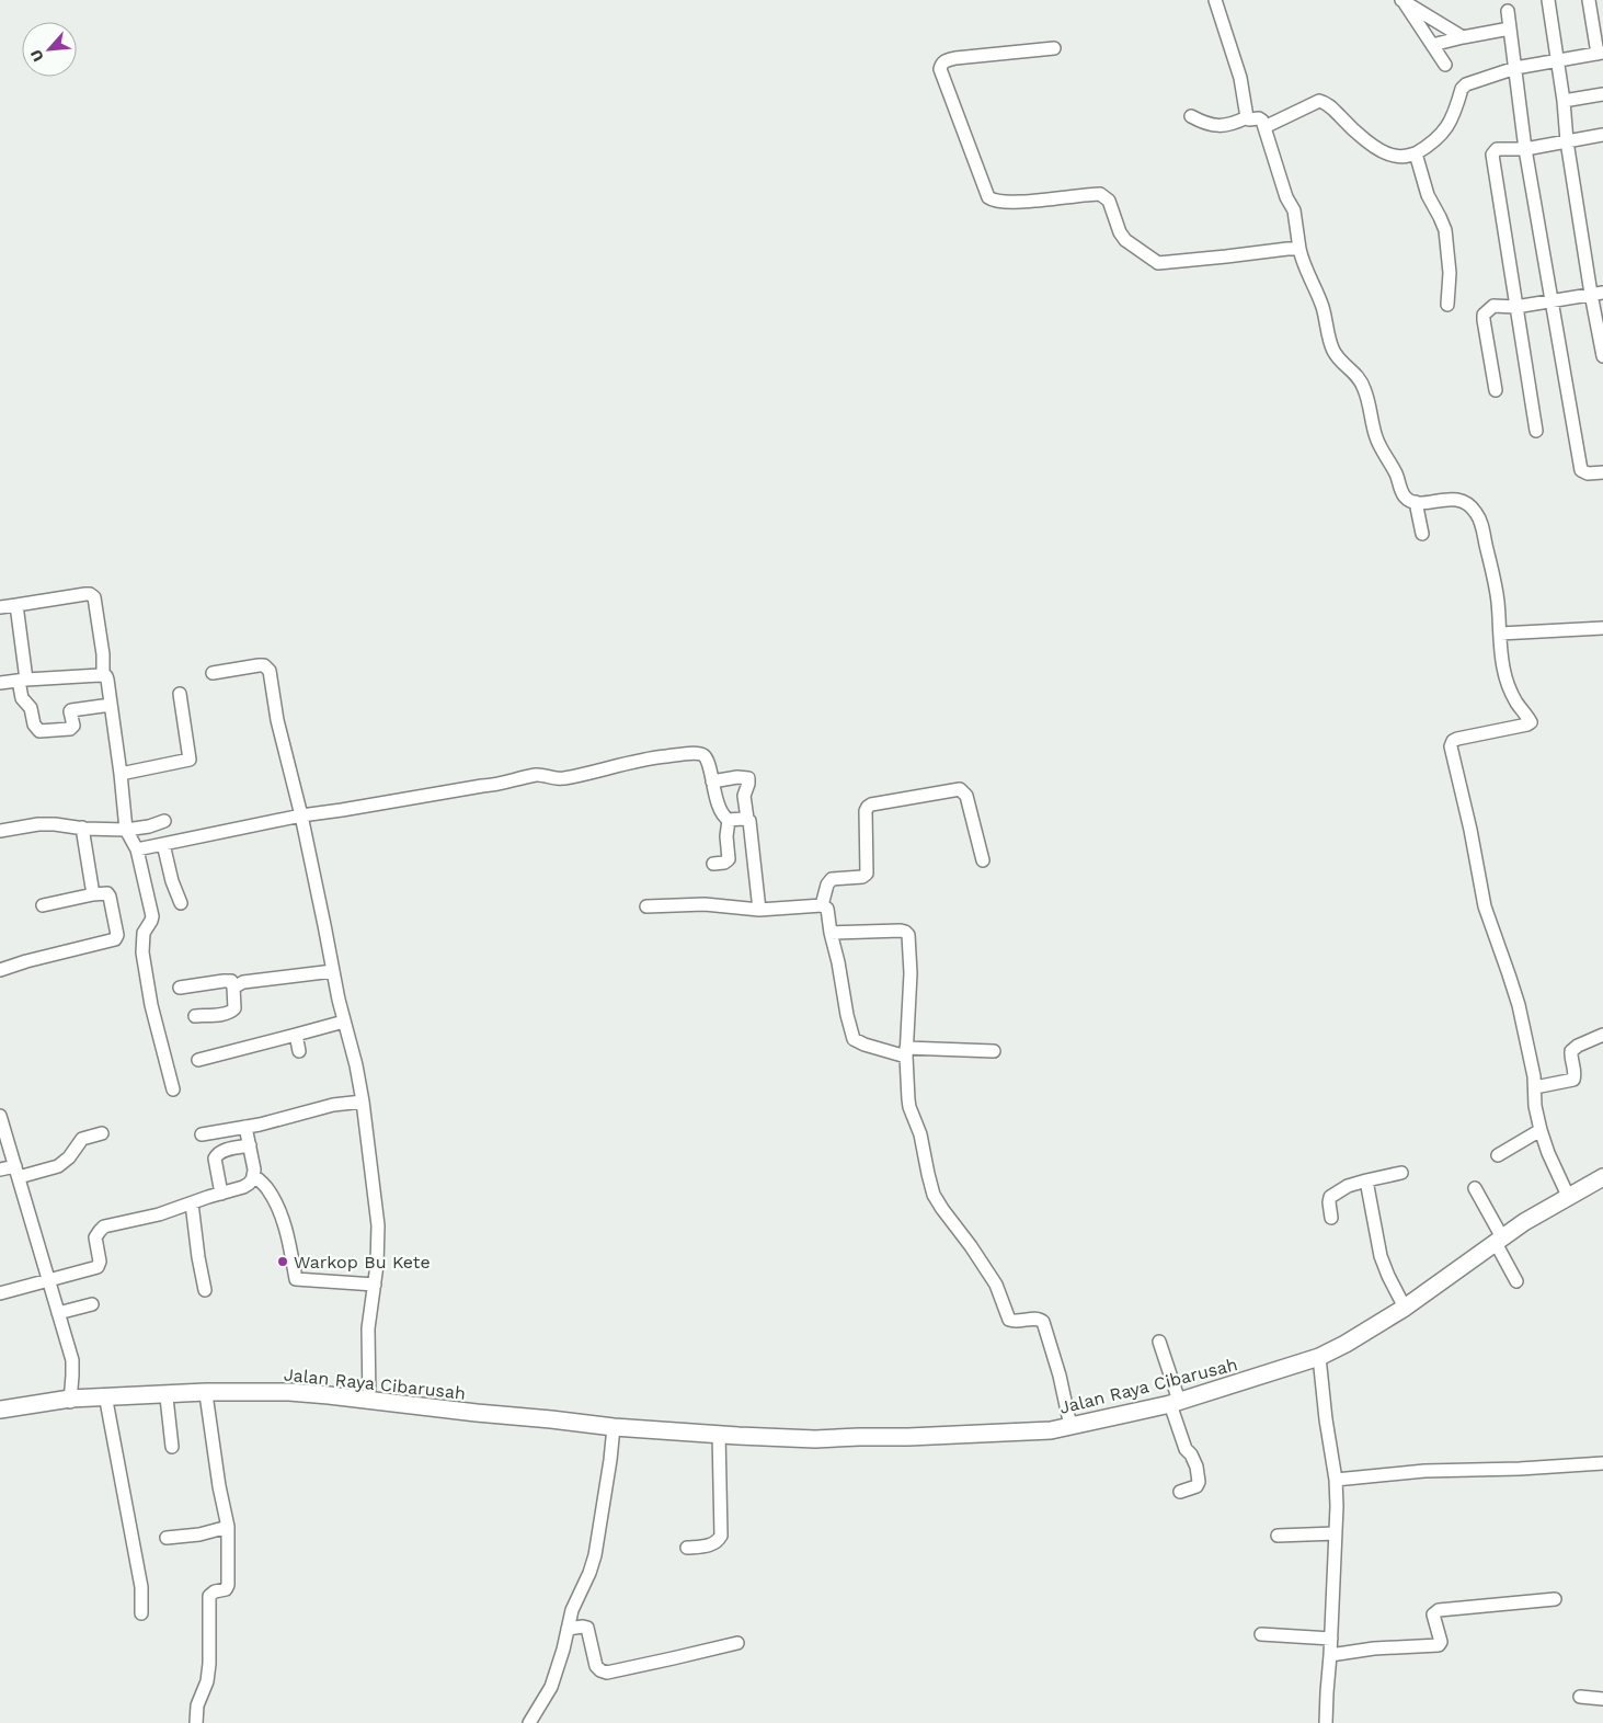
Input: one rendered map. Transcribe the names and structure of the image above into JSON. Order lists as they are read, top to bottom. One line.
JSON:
{"streets":{"main road":["Jalan Raya Cibarusah"]},"places":["Warkop Bu Kete"],"north":"bottom left"}
